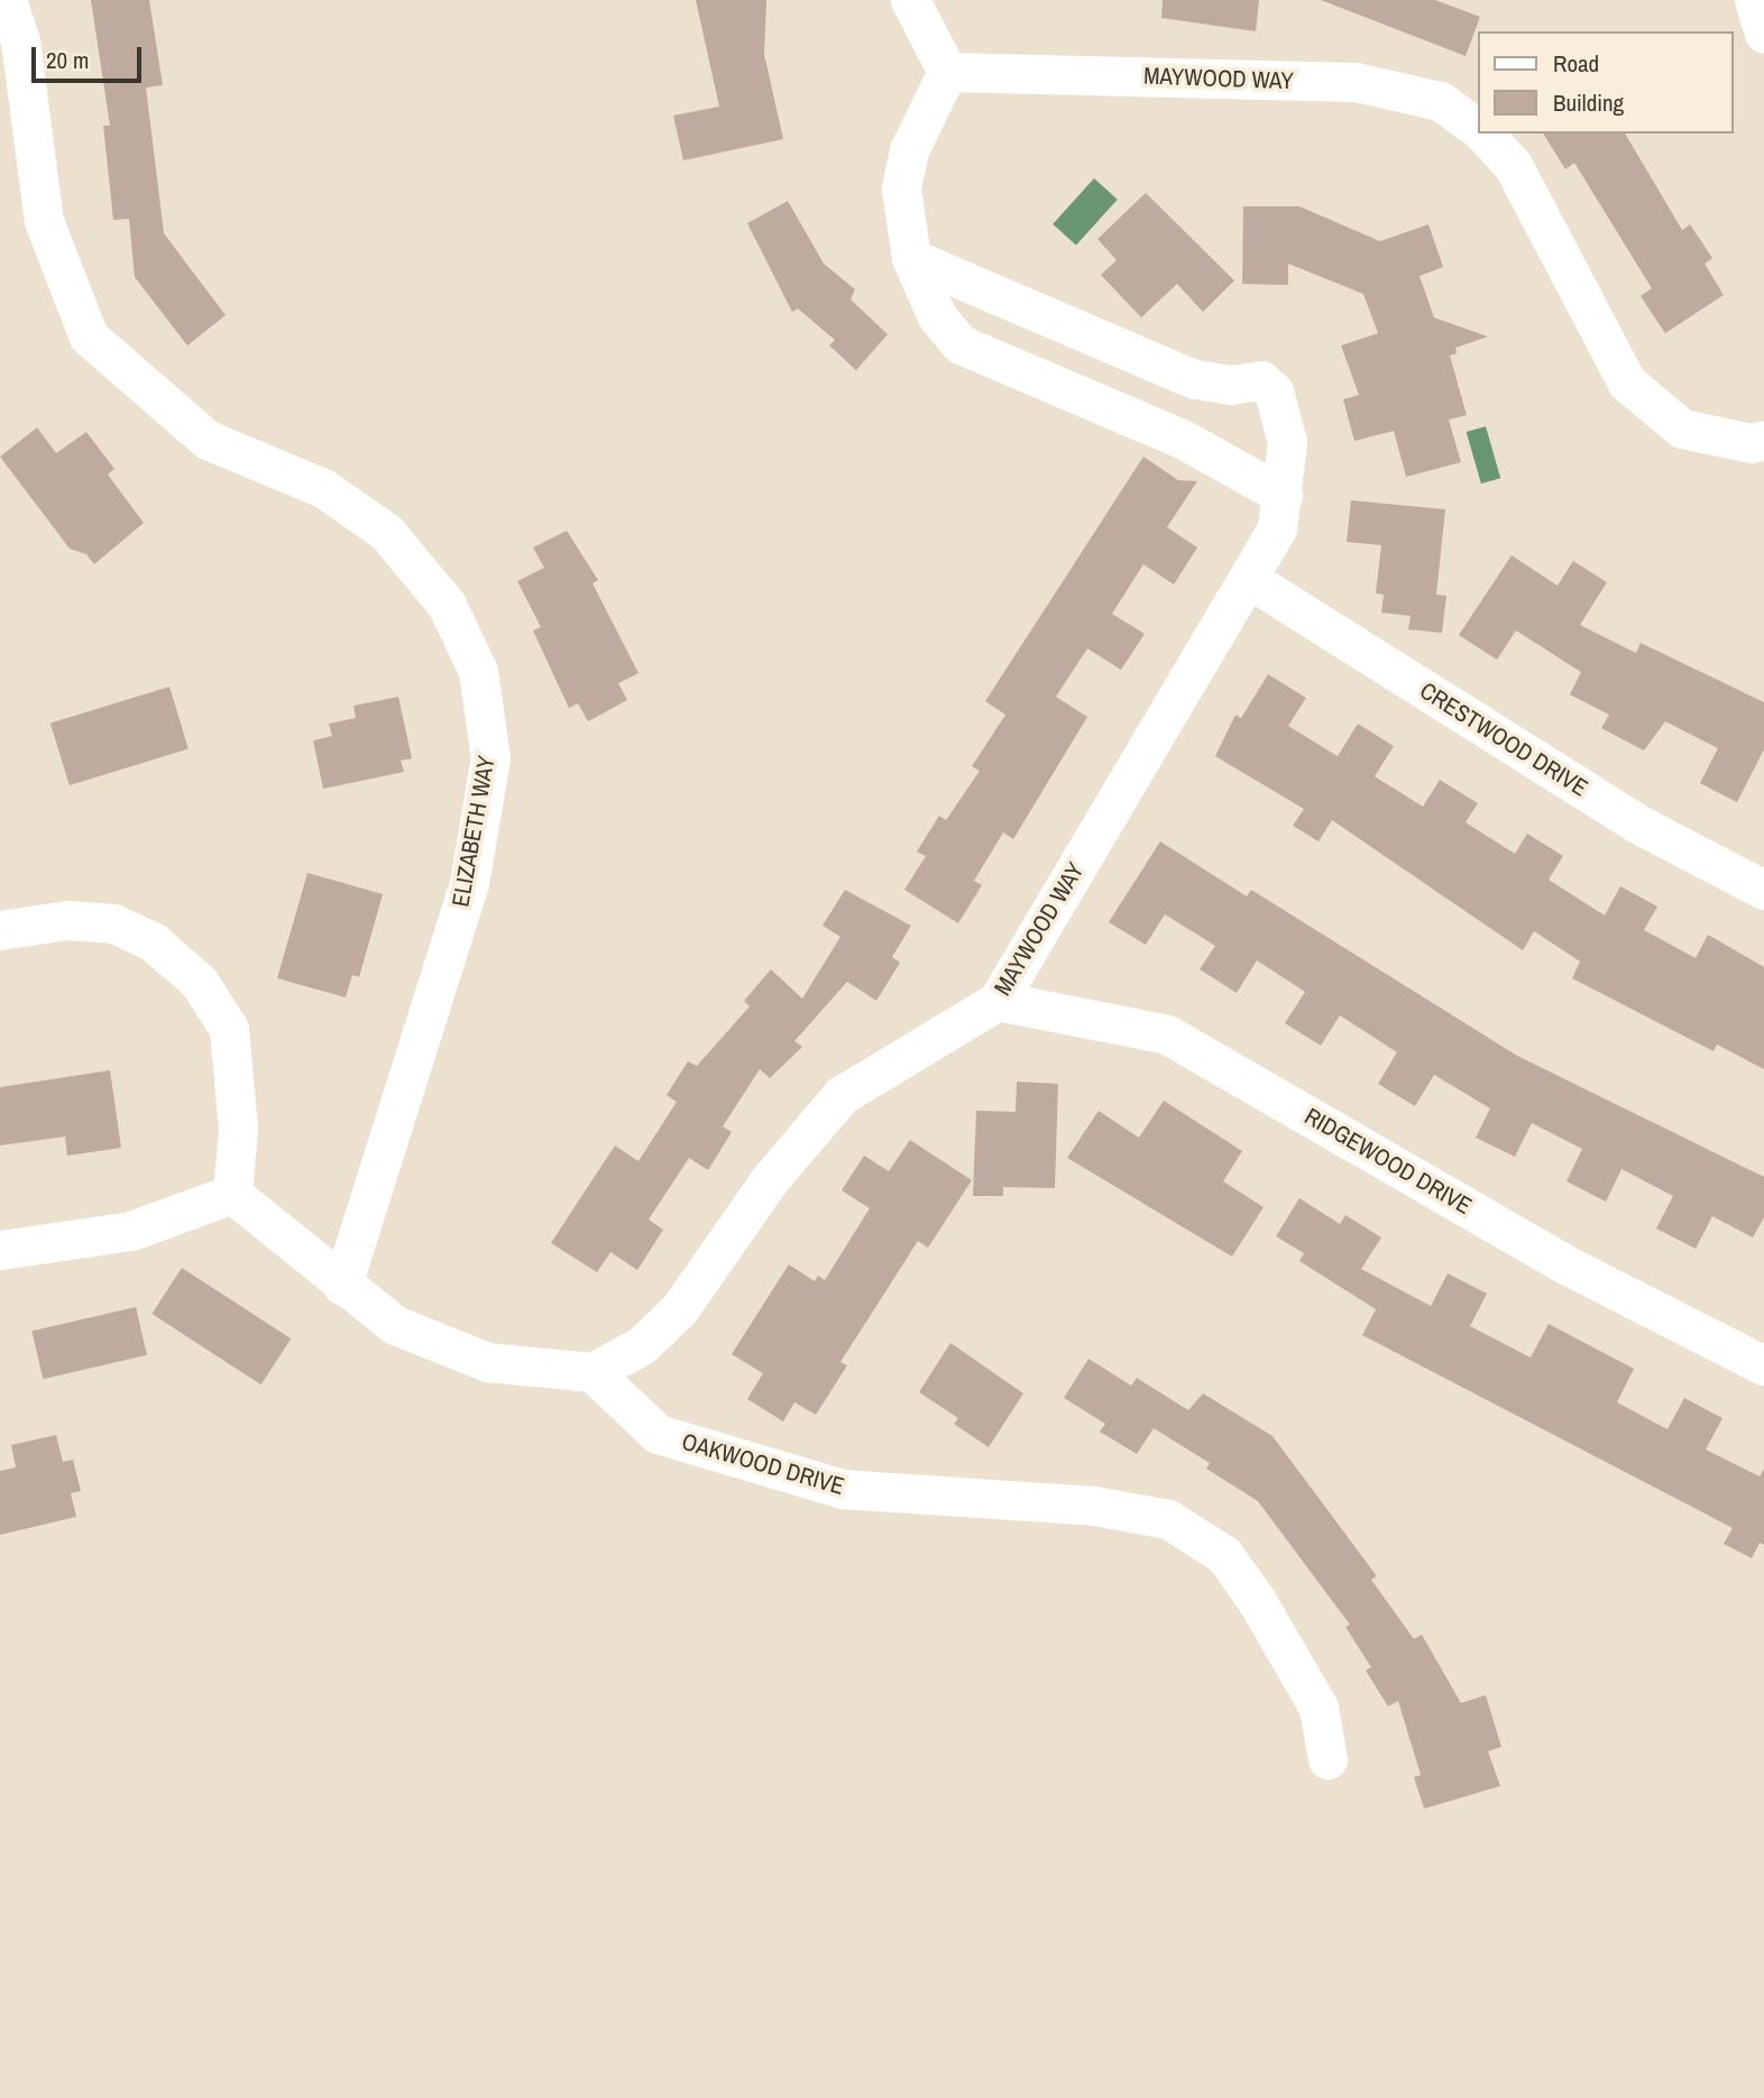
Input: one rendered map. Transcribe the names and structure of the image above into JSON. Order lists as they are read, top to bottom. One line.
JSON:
{"streets":{"street":["MAYWOOD WAY","CRESTWOOD DRIVE","ELIZABETH WAY","RIDGEWOOD DRIVE","OAKWOOD DRIVE"]},"crossings":[["MAYWOOD WAY","CRESTWOOD DRIVE"],["MAYWOOD WAY","RIDGEWOOD DRIVE"],["MAYWOOD WAY","OAKWOOD DRIVE"]],"legend":["Road","Building"],"scale_bar":"20 m"}
